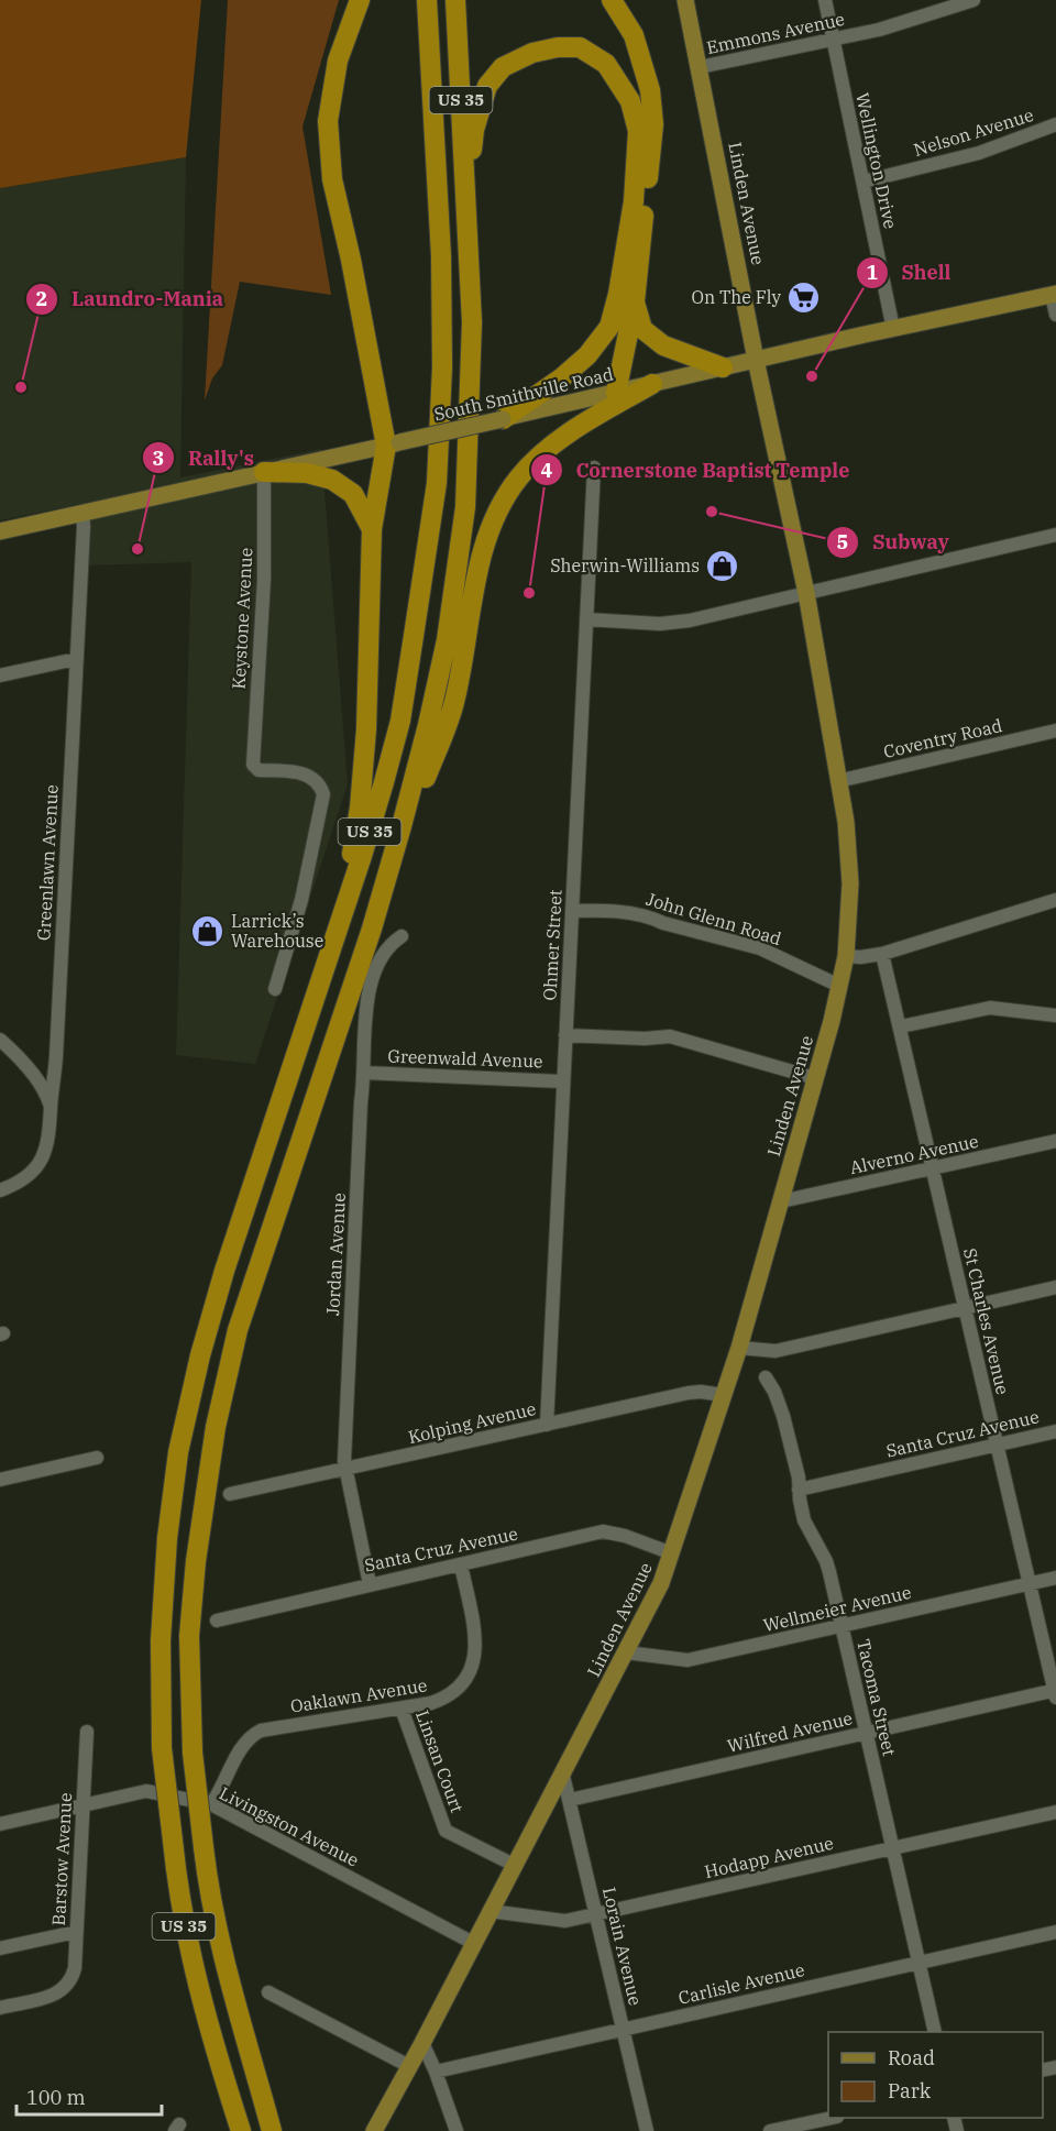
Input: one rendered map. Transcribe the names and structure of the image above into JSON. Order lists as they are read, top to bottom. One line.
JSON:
{"streets":{"highway":["US 35"],"main road":["Linden Avenue","South Smithville Road"],"street":["Emmons Avenue","Nelson Avenue","Wellington Drive","Keystone Avenue","Coventry Road","Greenlawn Avenue","John Glenn Road","Ohmer Street","Greenwald Avenue","Alverno Avenue","Jordan Avenue","St Charles Avenue","Kolping Avenue","Santa Cruz Avenue","Wellmeier Avenue","Oaklawn Avenue","Tacoma Street","Wilfred Avenue","Linsan Court","Livingston Avenue","Hodapp Avenue","Barstow Avenue","Lorain Avenue","Carlisle Avenue"]},"crossings":[["Emmons Avenue","Wellington Drive"],["Emmons Avenue","Linden Avenue"],["Nelson Avenue","Wellington Drive"],["Wellington Drive","South Smithville Road"],["Linden Avenue","South Smithville Road"],["Linden Avenue","Coventry Road"],["Linden Avenue","John Glenn Road"],["Linden Avenue","Greenwald Avenue"],["Linden Avenue","Alverno Avenue"],["Linden Avenue","Kolping Avenue"],["Linden Avenue","Santa Cruz Avenue"],["Linden Avenue","Wellmeier Avenue"],["Linden Avenue","Linsan Court"],["Linden Avenue","Livingston Avenue"],["Linden Avenue","Hodapp Avenue"],["Linden Avenue","Lorain Avenue"],["South Smithville Road","Keystone Avenue"],["South Smithville Road","Greenlawn Avenue"],["John Glenn Road","Ohmer Street"],["Ohmer Street","Greenwald Avenue"],["Ohmer Street","Kolping Avenue"],["Greenwald Avenue","Jordan Avenue"],["Alverno Avenue","St Charles Avenue"],["Jordan Avenue","Kolping Avenue"],["Jordan Avenue","Santa Cruz Avenue"],["St Charles Avenue","Santa Cruz Avenue"],["St Charles Avenue","Wellmeier Avenue"],["St Charles Avenue","Wilfred Avenue"],["Santa Cruz Avenue","Oaklawn Avenue"],["Santa Cruz Avenue","Tacoma Street"],["Wellmeier Avenue","Tacoma Street"],["Oaklawn Avenue","Linsan Court"],["Oaklawn Avenue","Livingston Avenue"],["Tacoma Street","Wilfred Avenue"],["Tacoma Street","Hodapp Avenue"],["Tacoma Street","Carlisle Avenue"],["Wilfred Avenue","Lorain Avenue"],["Livingston Avenue","Barstow Avenue"],["Hodapp Avenue","Lorain Avenue"],["Lorain Avenue","Carlisle Avenue"]],"places":{"supermarket":["On The Fly"],"other":["Shell","Laundro-Mania","Subway","Rally's","Cornerstone Baptist Temple"],"shop":["Sherwin-Williams","Larrick’s Warehouse"]},"legend":["Road","Park"],"scale_bar":"100 m"}
